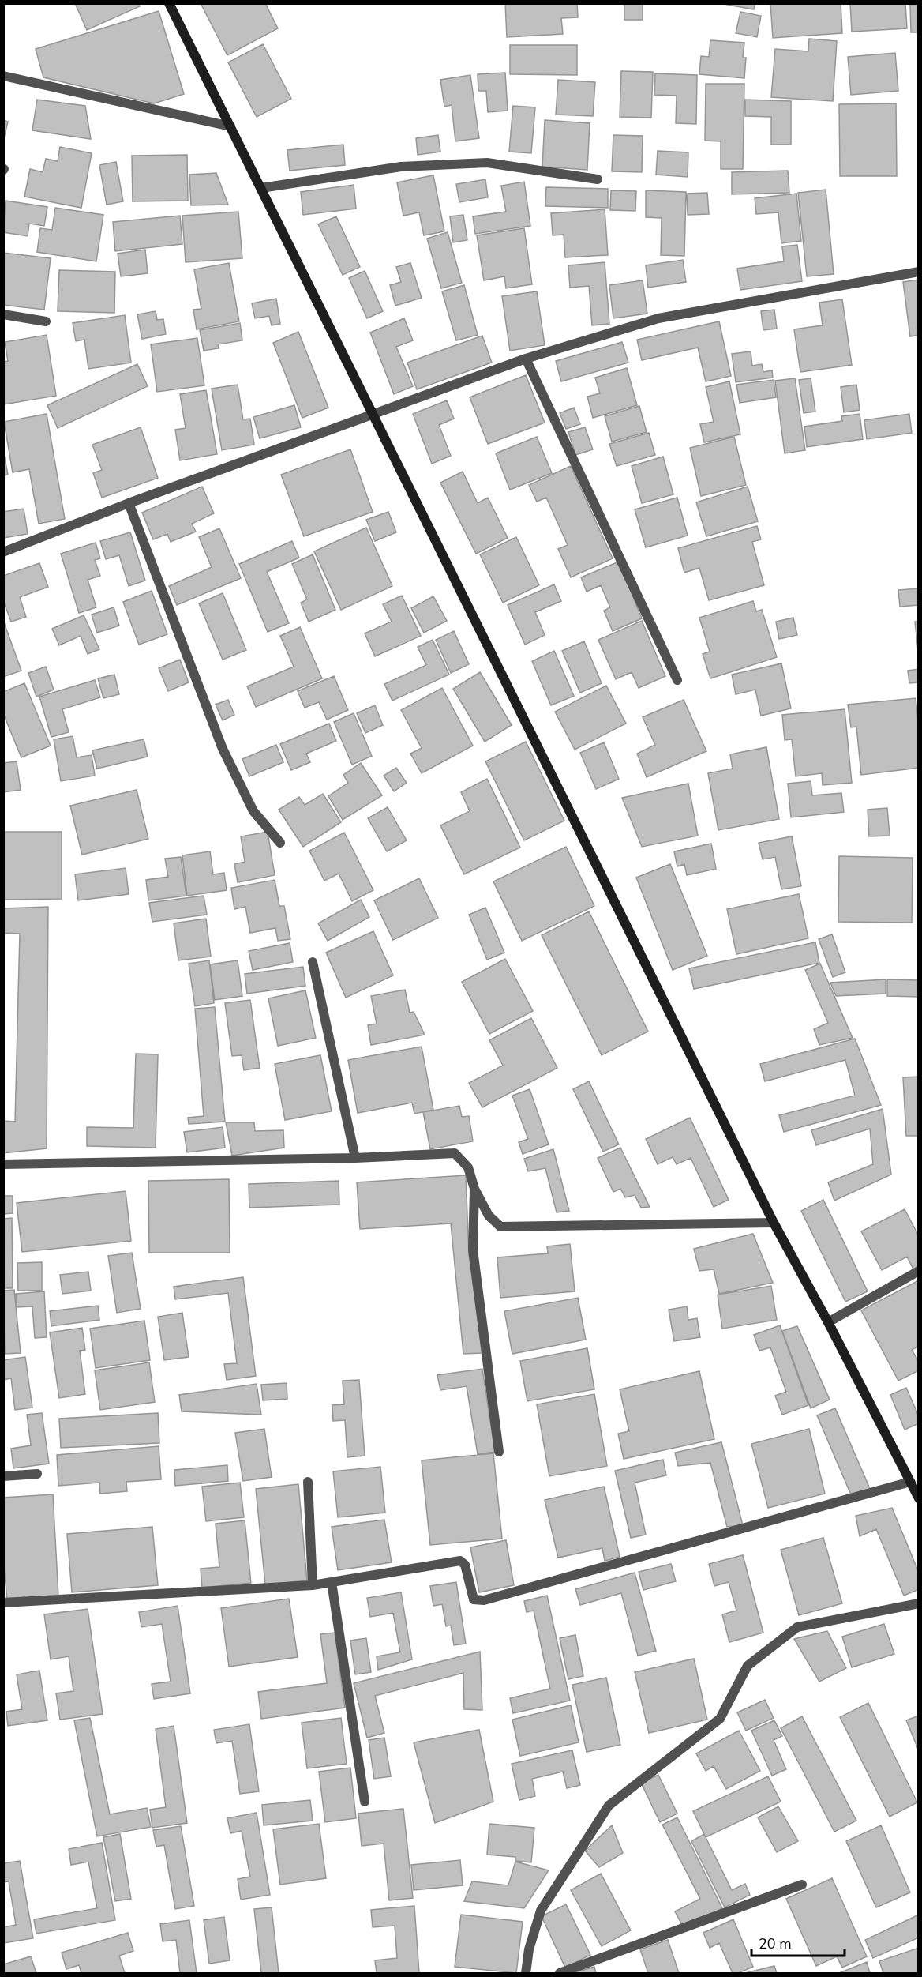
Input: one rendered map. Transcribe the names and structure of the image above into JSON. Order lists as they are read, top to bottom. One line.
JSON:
{"scale_bar":"20 m"}
